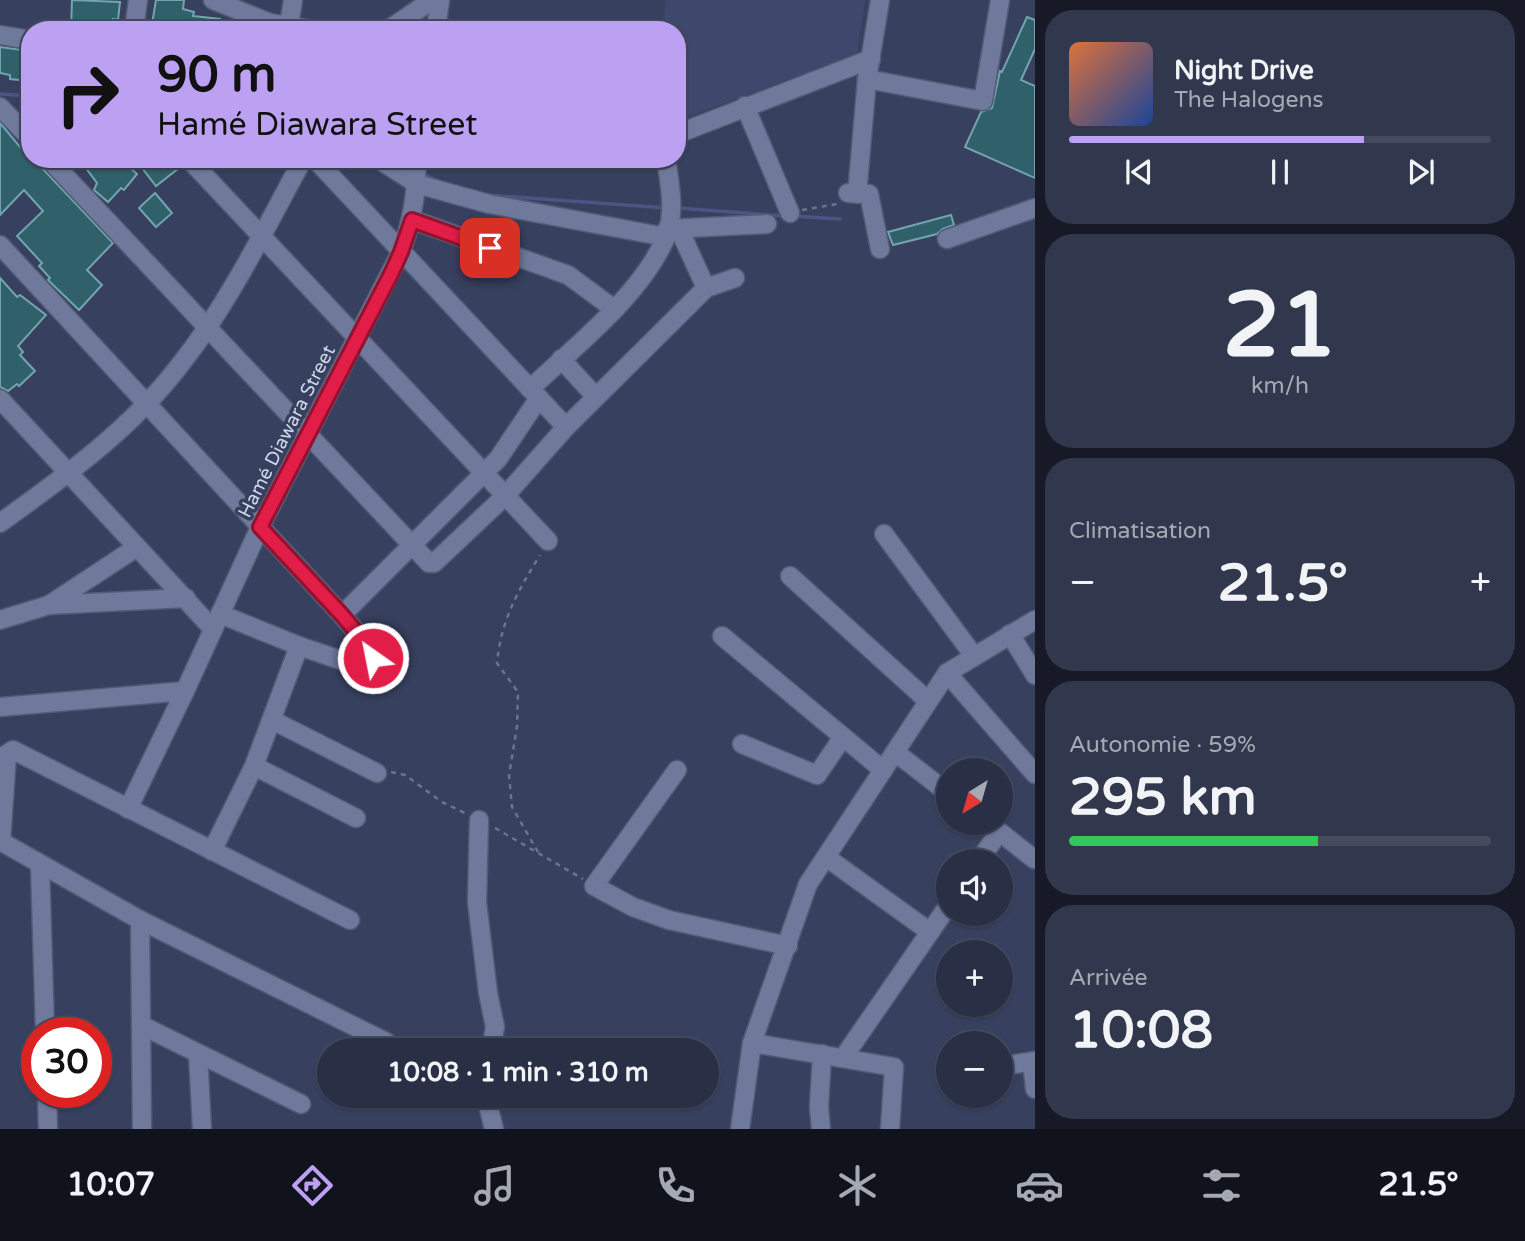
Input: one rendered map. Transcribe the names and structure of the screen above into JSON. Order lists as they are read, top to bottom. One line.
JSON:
{"streets":{"street":["Hamé Diawara Street"]},"north":"bottom left","page":{"turn":["90 m","Hamé Diawara Street"],"song":["Night Drive","The Halogens"],"tile":[["21","km/h"],"Climatisation",["Autonomie · 59%","295 km"],["Arrivée","10:08"]],"heat":["−","21.5°","+"],"map_buttons":["+","−"],"limit":"30","trip":"10:08 · 1 min · 310 m","tabs":["10:07","21.5°"]}}
